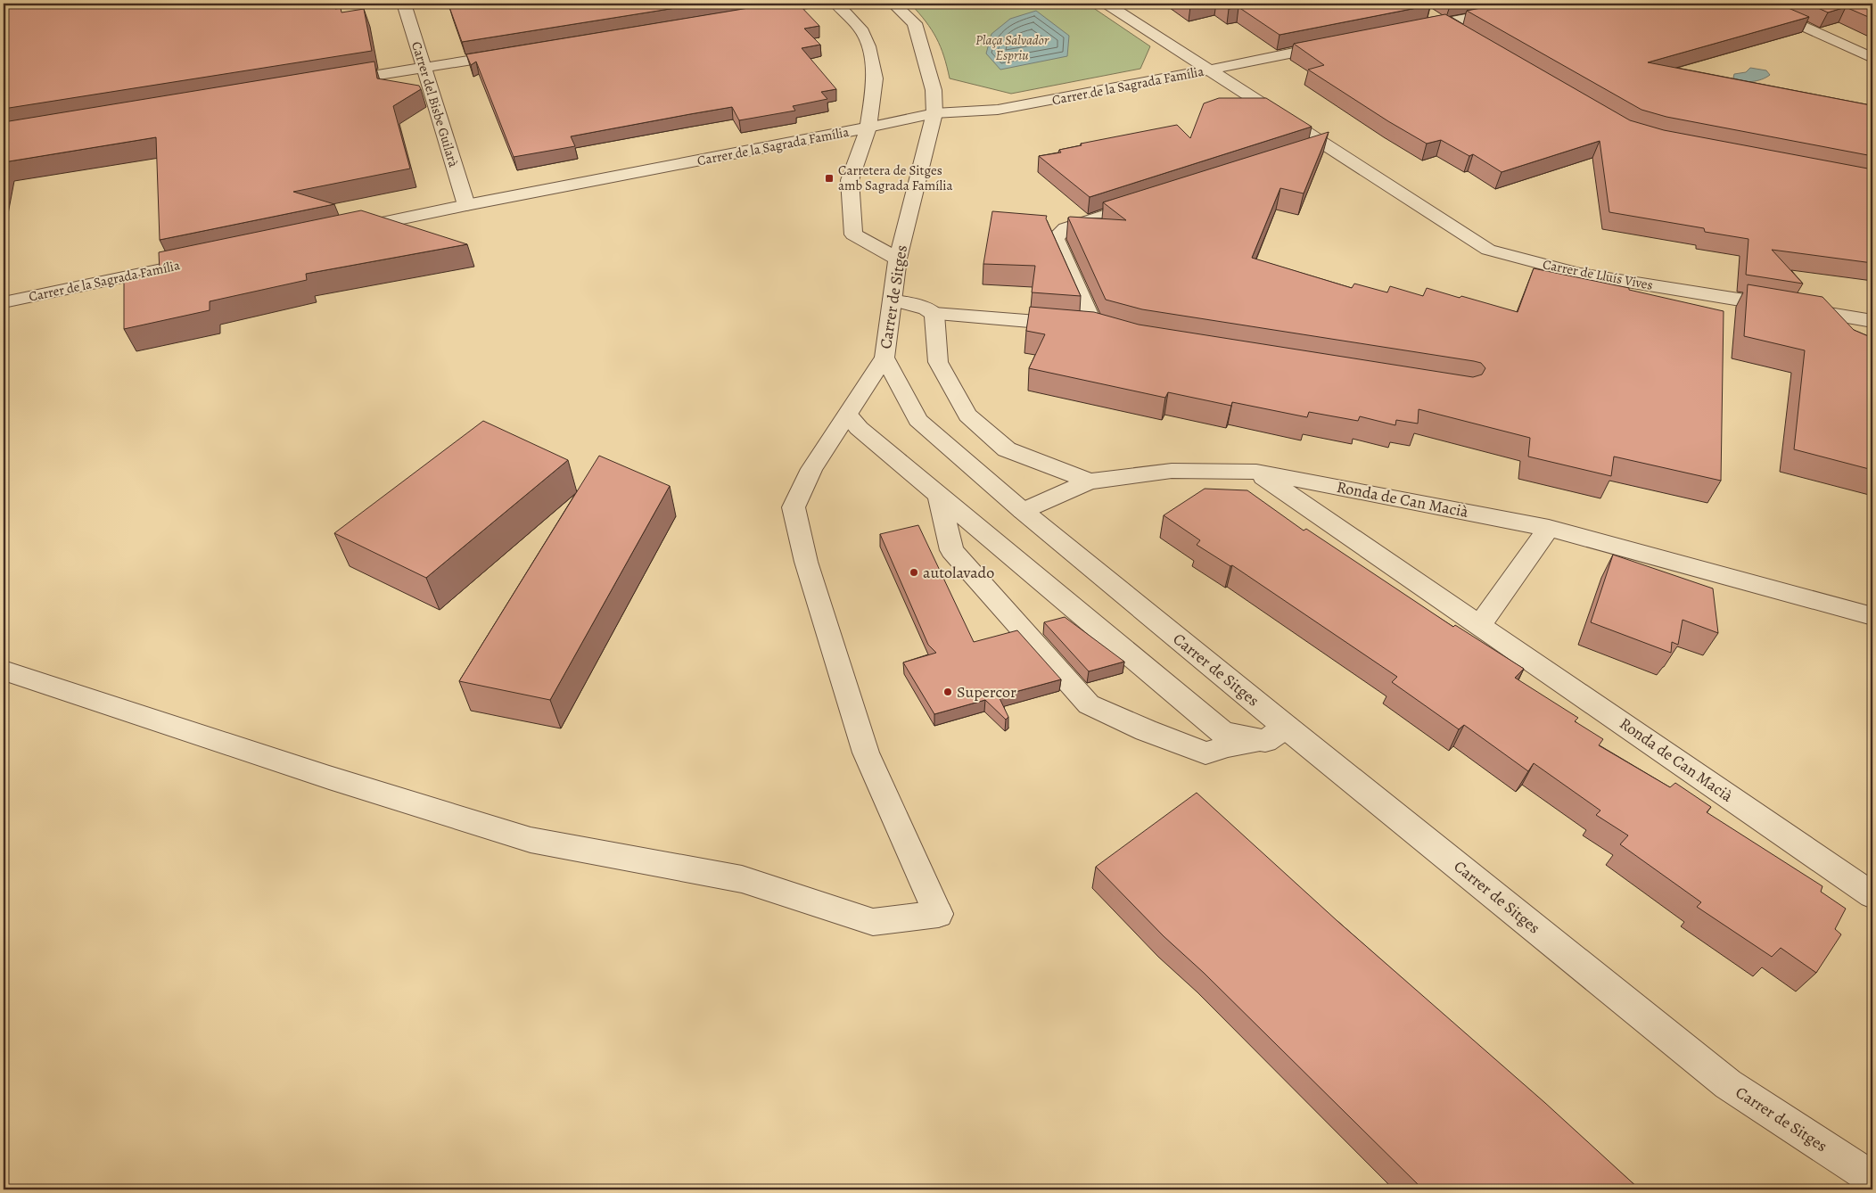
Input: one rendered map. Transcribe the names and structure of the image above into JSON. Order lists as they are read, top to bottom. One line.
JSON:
{"streets":{"street":["Carrer de la Sagrada Família","Carrer del Bisbe Guilarà","Carrer de Lluís Vives","Carrer de Sitges","Ronda de Can Macià"]},"crossings":[["Carrer de la Sagrada Família","Carrer del Bisbe Guilarà"],["Carrer de la Sagrada Família","Carrer de Lluís Vives"],["Carrer de la Sagrada Família","Carrer de Sitges"],["Carrer de Sitges","Ronda de Can Macià"]],"parks":["Plaça Salvador Espriu"],"places":{"transit":["Carretera de Sitges amb Sagrada Família"],"other":["autolavado","Supercor"]}}
